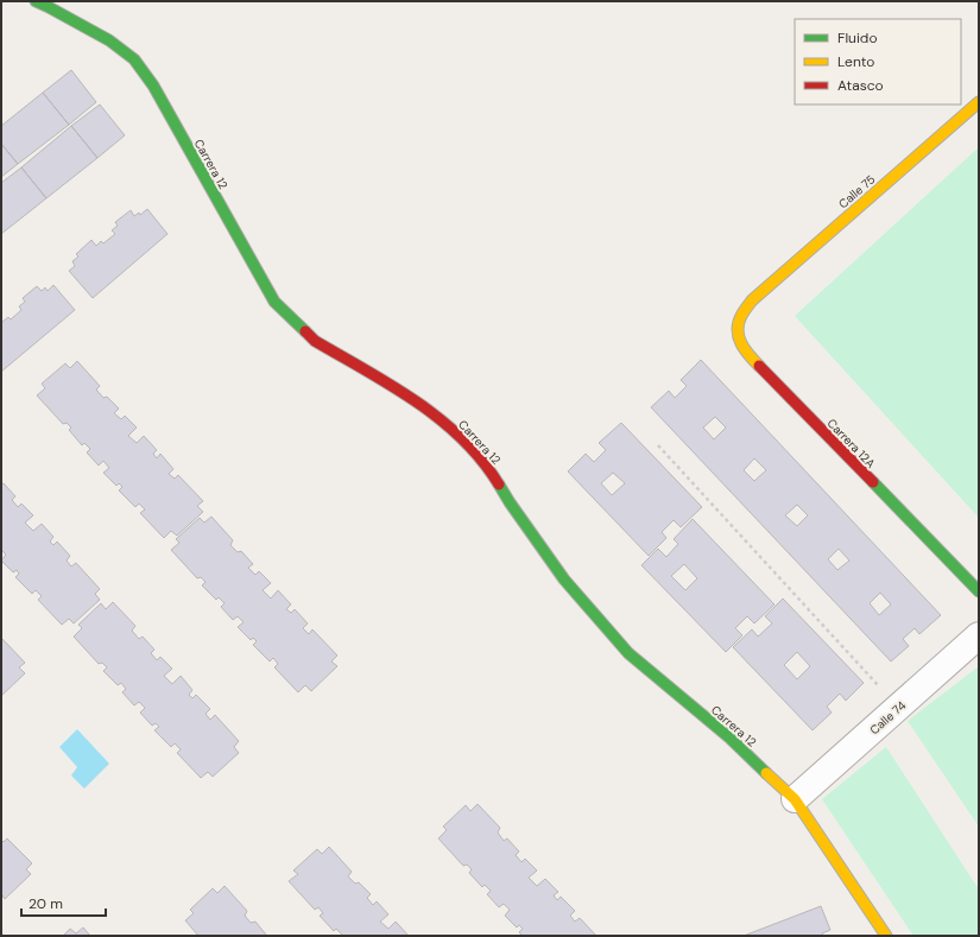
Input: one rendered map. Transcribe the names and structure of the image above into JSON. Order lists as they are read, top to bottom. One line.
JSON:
{"streets":{"main road":["Carrera 12","Calle 75","Carrera 12A"],"street":["Calle 74"]},"crossings":[["Carrera 12","Calle 74"],["Calle 75","Carrera 12A"]],"legend":["Fluido","Lento","Atasco"],"scale_bar":"20 m"}
